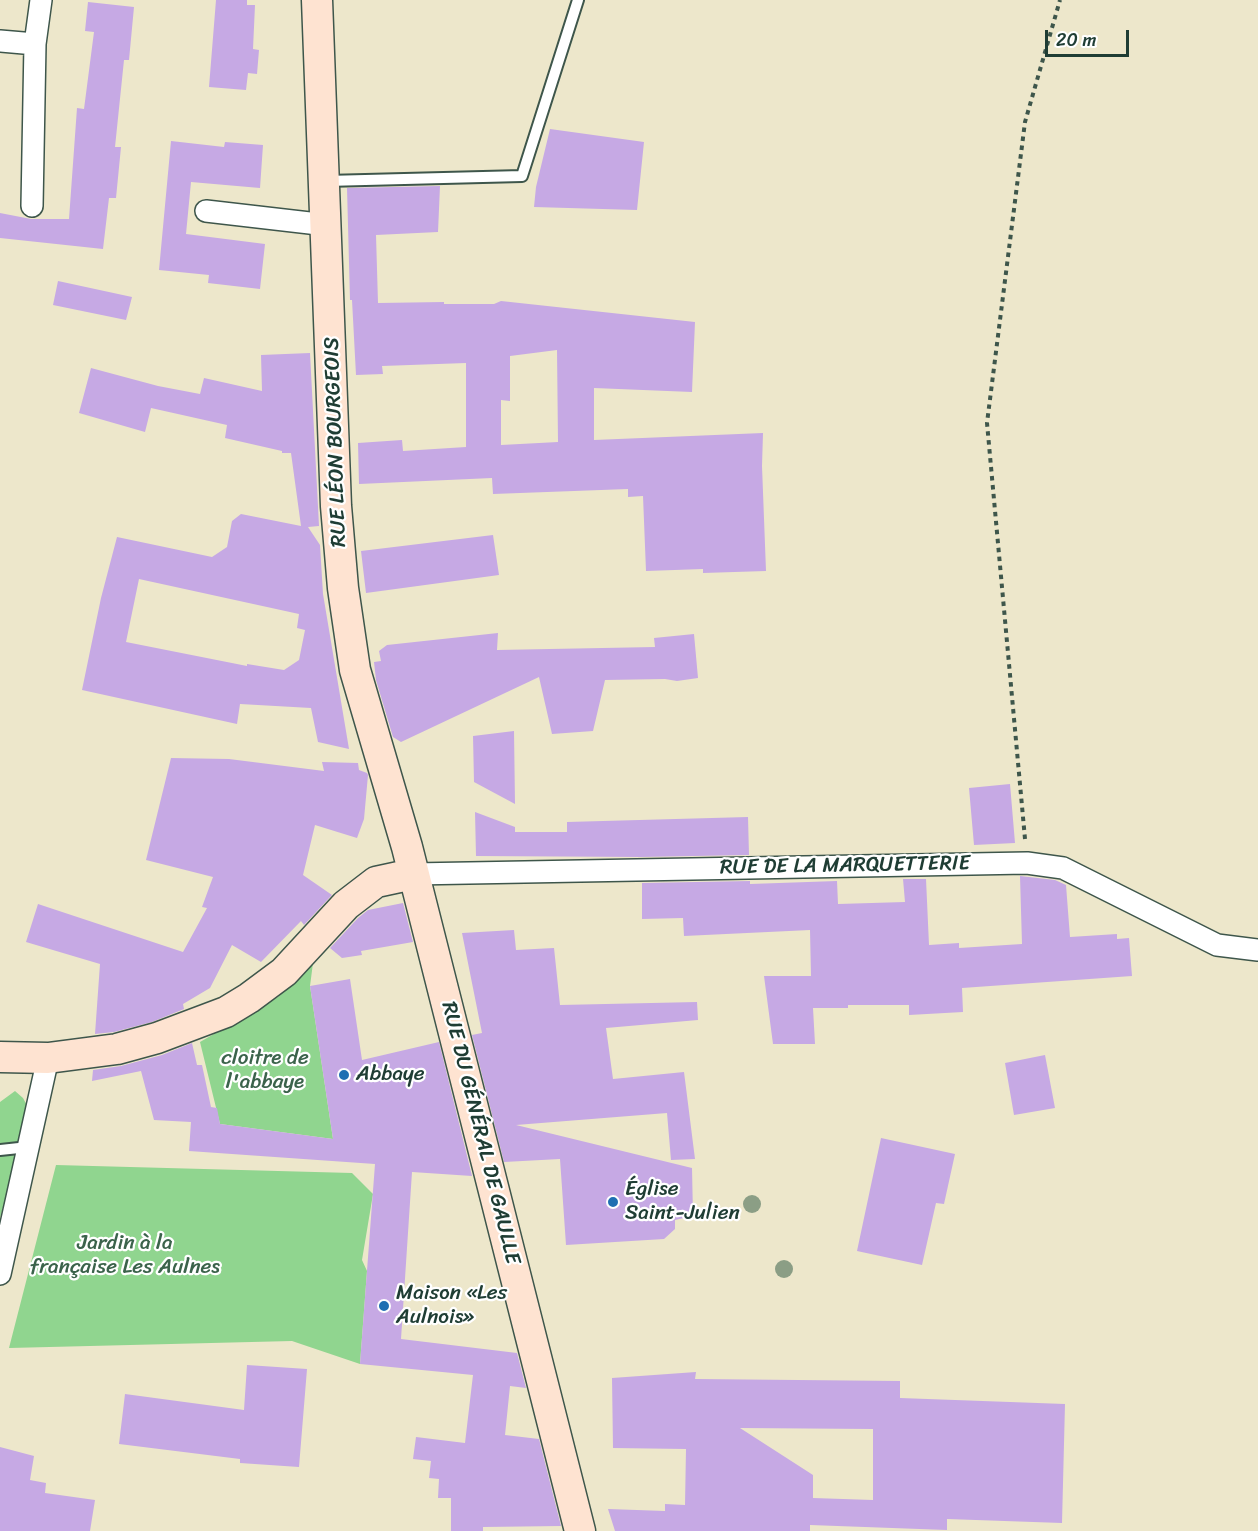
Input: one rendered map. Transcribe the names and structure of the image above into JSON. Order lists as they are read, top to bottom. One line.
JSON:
{"streets":{"street":["RUE LÉON BOURGEOIS","RUE DE LA MARQUETTERIE","RUE DU GÉNÉRAL DE GAULLE"]},"crossings":[["RUE LÉON BOURGEOIS","RUE DE LA MARQUETTERIE"],["RUE LÉON BOURGEOIS","RUE DU GÉNÉRAL DE GAULLE"],["RUE DE LA MARQUETTERIE","RUE DU GÉNÉRAL DE GAULLE"]],"parks":["cloitre de l'abbaye","Jardin à la française Les Aulnes"],"places":["Abbaye","Église Saint-Julien","Maison «Les Aulnois»"],"scale_bar":"20 m"}
